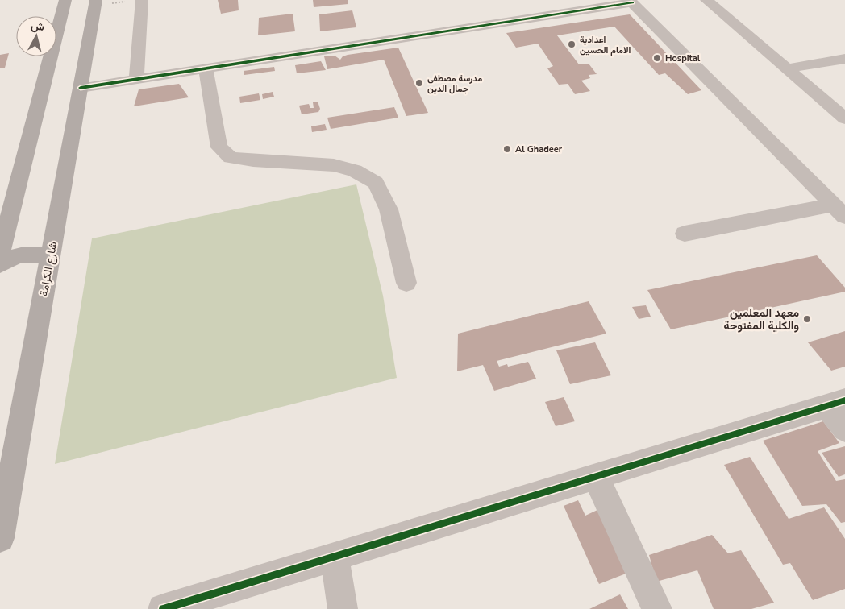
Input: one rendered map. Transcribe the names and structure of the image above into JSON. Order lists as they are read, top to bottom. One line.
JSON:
{"streets":{"main road":["شارع الكرامة"]},"places":["اعدادية الامام الحسين","Hospital","مدرسة مصطفى جمال الدين","Al Ghadeer","معهد المعلمين والكلية المفتوحة"],"north":"top"}
